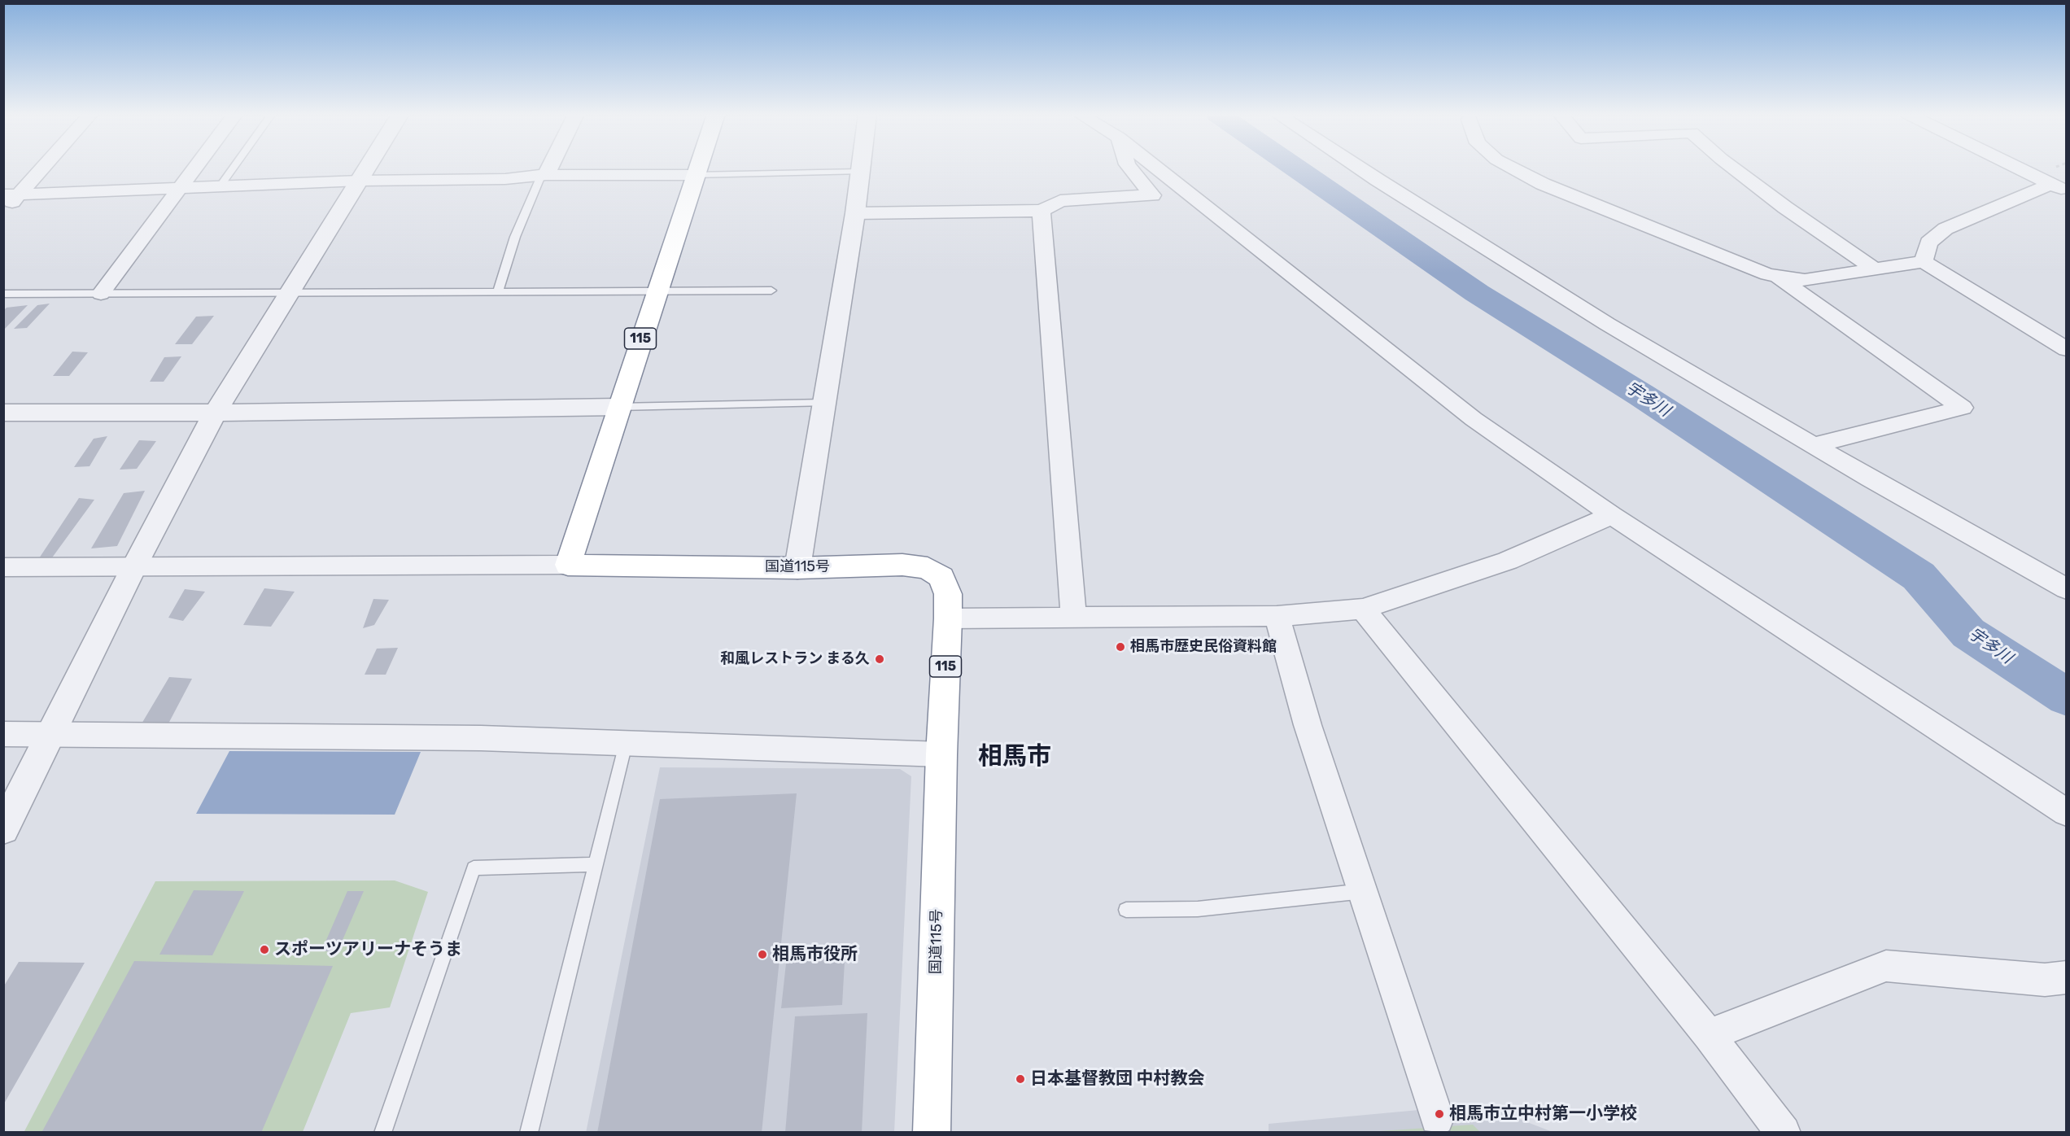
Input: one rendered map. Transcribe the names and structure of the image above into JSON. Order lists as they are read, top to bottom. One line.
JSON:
{"streets":{"highway":["115","国道115号"]},"crossings":[["115","国道115号"]],"districts":["相馬市"],"water":["宇多川"],"places":["相馬市歴史民俗資料館","和風レストラン まる久","スポーツアリーナそうま","相馬市役所","日本基督教団 中村教会","相馬市立中村第一小学校"]}
